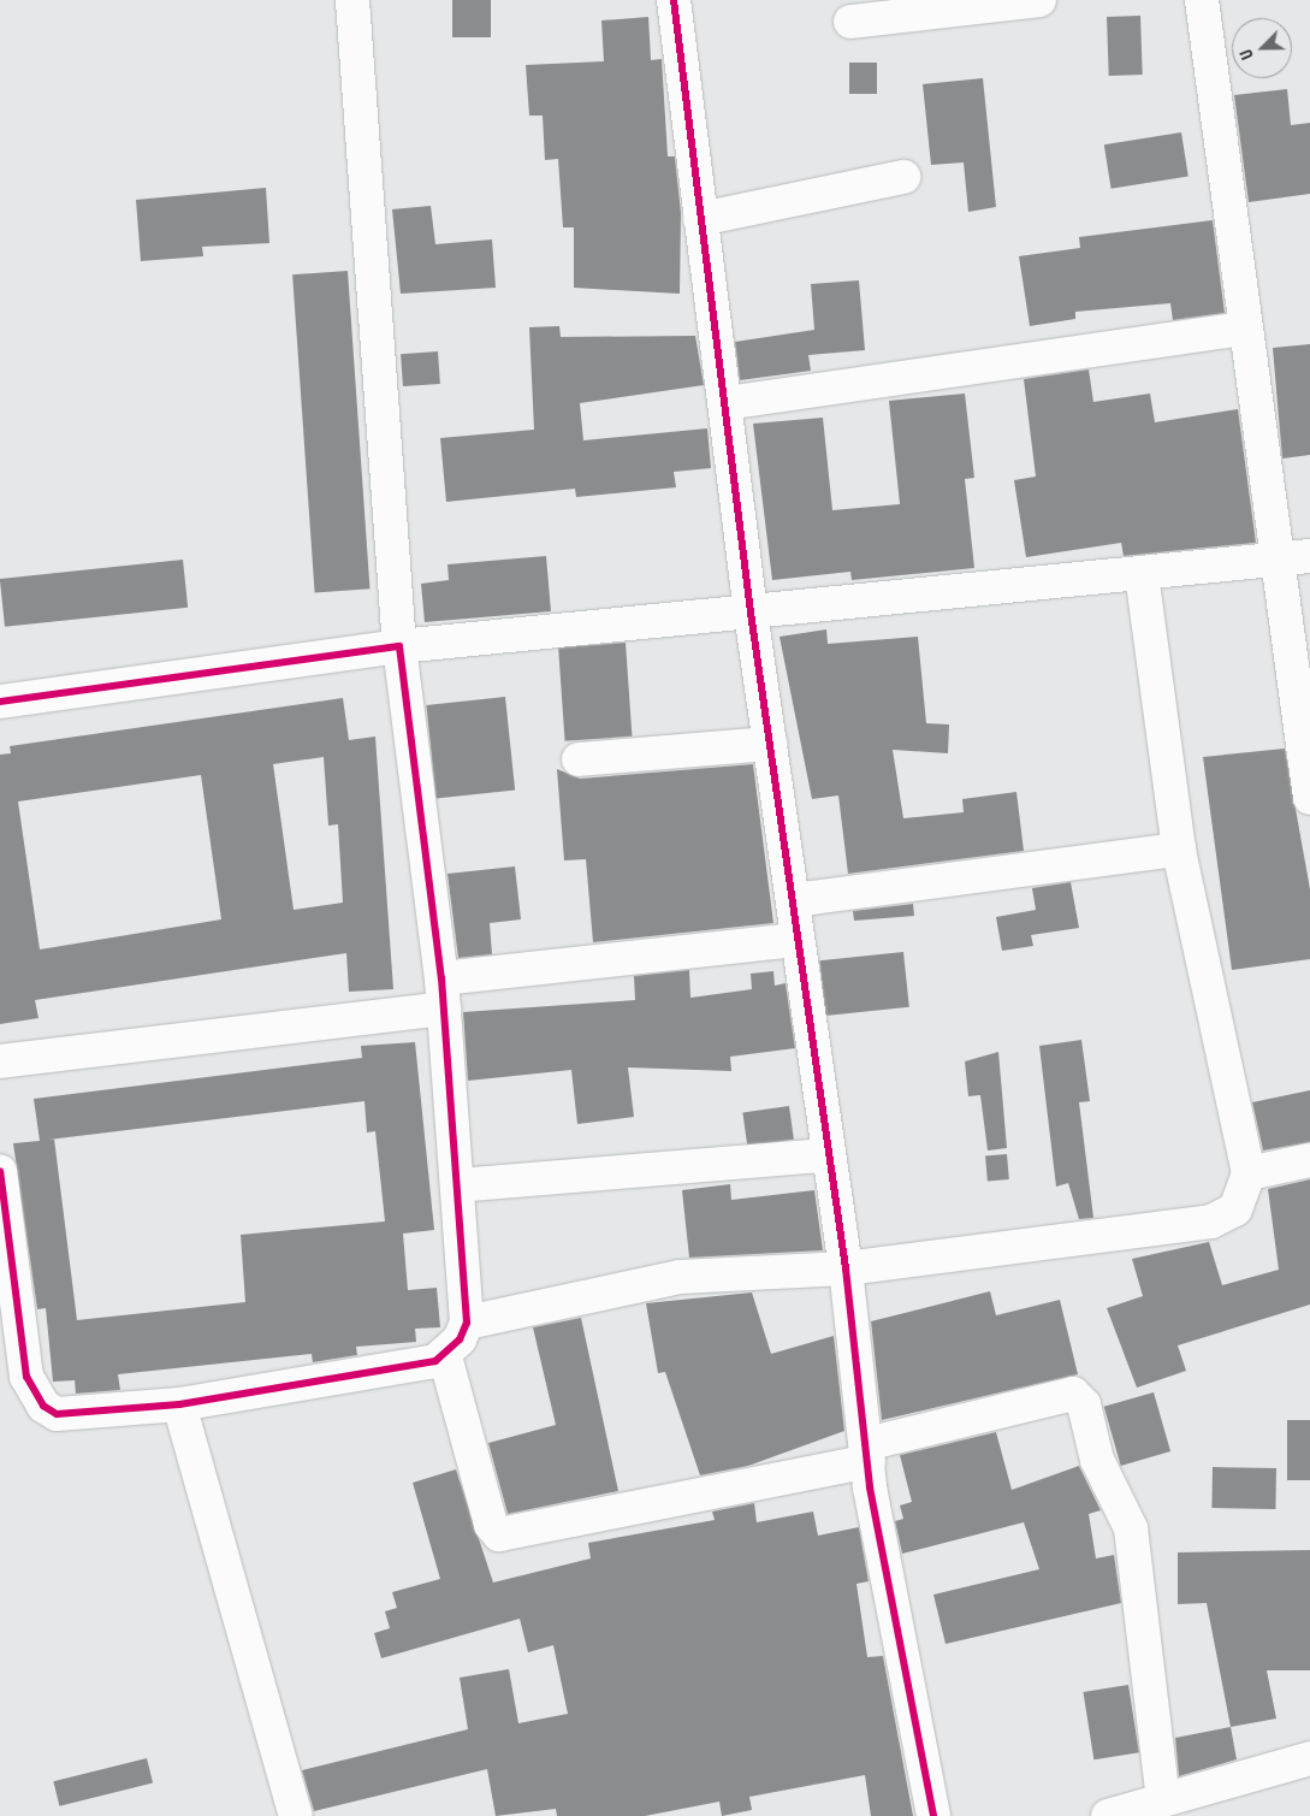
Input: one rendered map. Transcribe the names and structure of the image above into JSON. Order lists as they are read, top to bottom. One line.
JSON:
{"north":"bottom left"}
